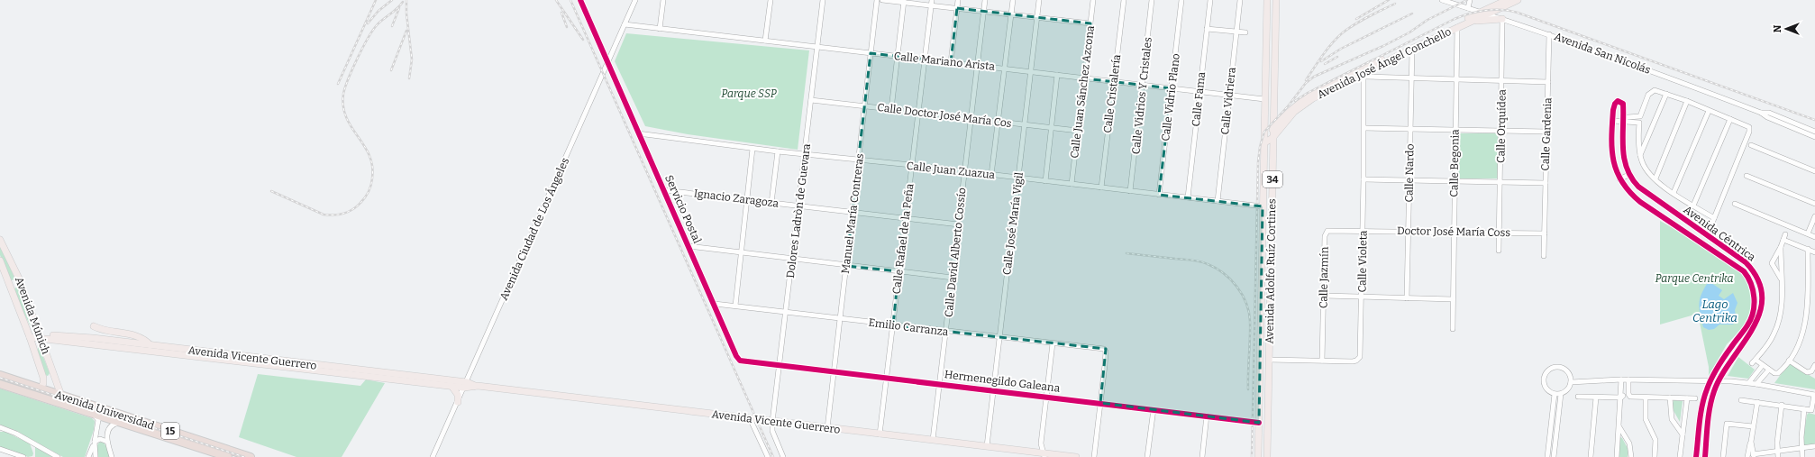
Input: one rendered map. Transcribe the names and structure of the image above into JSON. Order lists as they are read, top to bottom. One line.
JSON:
{"streets":{"highway":["Avenida Universidad","15"],"main road":["Avenida José Ángel Conchello","34","Avenida Adolfo Ruíz Cortines","Avenida Múnich","Avenida Vicente Guerrero"],"street":["Avenida San Nicolás","Calle Mariano Arista","Calle Juan Sánchez Azcona","Calle Cristalería","Calle Vidrios Y Cristales","Calle Vidrio Plano","Calle Fama","Calle Vidriera","Calle Doctor José María Cos","Calle Orquídea","Calle Gardenia","Calle Begonia","Calle Juan Zuazua","Calle Nardo","Ignacio Zaragoza","Servicio Postal","Dolores Ladròn de Guevara","Manuel María Contreras","Calle José María Vigil","Avenida Ciudad de Los Ángeles","Doctor José María Coss","Avenida Céntrica","Calle Rafael de la Peña","Calle David Alberto Cossío","Calle Violeta","Calle Jazmín","Emilio Carranza","Hermenegildo Galeana"]},"crossings":[["Avenida San Nicolás","Avenida José Ángel Conchello"],["Avenida San Nicolás","Calle Orquídea"],["Avenida San Nicolás","Calle Gardenia"],["Calle Mariano Arista","Calle Juan Sánchez Azcona"],["Calle Mariano Arista","Calle Cristalería"],["Calle Mariano Arista","Calle Vidrios Y Cristales"],["Calle Mariano Arista","Calle Vidrio Plano"],["Calle Mariano Arista","Calle Fama"],["Calle Mariano Arista","Calle Vidriera"],["Calle Mariano Arista","Dolores Ladròn de Guevara"],["Calle Mariano Arista","Manuel María Contreras"],["Calle Mariano Arista","Calle José María Vigil"],["Calle Mariano Arista","Avenida Ciudad de Los Ángeles"],["Calle Mariano Arista","Calle Rafael de la Peña"],["Calle Mariano Arista","Calle David Alberto Cossío"],["Calle Mariano Arista","Avenida Adolfo Ruíz Cortines"],["Avenida José Ángel Conchello","Calle Begonia"],["Avenida José Ángel Conchello","Calle Nardo"],["Avenida José Ángel Conchello","Calle Violeta"],["Avenida José Ángel Conchello","Avenida Adolfo Ruíz Cortines"],["Calle Juan Sánchez Azcona","Calle Doctor José María Cos"],["Calle Juan Sánchez Azcona","Calle Juan Zuazua"],["Calle Cristalería","Calle Juan Zuazua"],["Calle Vidrios Y Cristales","Calle Juan Zuazua"],["Calle Vidrio Plano","Calle Juan Zuazua"],["Calle Fama","Calle Juan Zuazua"],["Calle Vidriera","Calle Juan Zuazua"],["Calle Doctor José María Cos","Dolores Ladròn de Guevara"],["Calle Doctor José María Cos","Manuel María Contreras"],["Calle Doctor José María Cos","Calle José María Vigil"],["Calle Doctor José María Cos","Calle Rafael de la Peña"],["Calle Doctor José María Cos","Calle David Alberto Cossío"],["Calle Orquídea","Doctor José María Coss"],["Calle Gardenia","Doctor José María Coss"],["Calle Begonia","Doctor José María Coss"],["Calle Juan Zuazua","Servicio Postal"],["Calle Juan Zuazua","Dolores Ladròn de Guevara"],["Calle Juan Zuazua","Manuel María Contreras"],["Calle Juan Zuazua","Calle José María Vigil"],["Calle Juan Zuazua","Calle Rafael de la Peña"],["Calle Juan Zuazua","Calle David Alberto Cossío"],["Calle Juan Zuazua","Avenida Adolfo Ruíz Cortines"],["Calle Nardo","Doctor José María Coss"],["Ignacio Zaragoza","Servicio Postal"],["Ignacio Zaragoza","Dolores Ladròn de Guevara"],["Ignacio Zaragoza","Manuel María Contreras"],["Ignacio Zaragoza","Calle Rafael de la Peña"],["Ignacio Zaragoza","Calle David Alberto Cossío"],["Servicio Postal","Avenida Ciudad de Los Ángeles"],["Servicio Postal","Emilio Carranza"],["Servicio Postal","Hermenegildo Galeana"],["Dolores Ladròn de Guevara","Emilio Carranza"],["Dolores Ladròn de Guevara","Avenida Vicente Guerrero"],["Dolores Ladròn de Guevara","Hermenegildo Galeana"],["Manuel María Contreras","Emilio Carranza"],["Manuel María Contreras","Avenida Vicente Guerrero"],["Manuel María Contreras","Hermenegildo Galeana"],["Calle José María Vigil","Emilio Carranza"],["Calle José María Vigil","Avenida Vicente Guerrero"],["Calle José María Vigil","Hermenegildo Galeana"],["Avenida Ciudad de Los Ángeles","Avenida Vicente Guerrero"],["Doctor José María Coss","Calle Violeta"],["Doctor José María Coss","Calle Jazmín"],["Calle Rafael de la Peña","Emilio Carranza"],["Calle Rafael de la Peña","Avenida Vicente Guerrero"],["Calle Rafael de la Peña","Hermenegildo Galeana"],["Calle David Alberto Cossío","Emilio Carranza"],["Calle David Alberto Cossío","Avenida Vicente Guerrero"],["Calle David Alberto Cossío","Hermenegildo Galeana"],["Calle Violeta","Avenida Adolfo Ruíz Cortines"],["Calle Violeta","Calle Jazmín"],["Avenida Adolfo Ruíz Cortines","Hermenegildo Galeana"],["Avenida Múnich","Avenida Vicente Guerrero"],["Emilio Carranza","Hermenegildo Galeana"]],"water":["Lago Centrika"],"parks":["Parque SSP","Parque Centrika"],"north":"left"}
